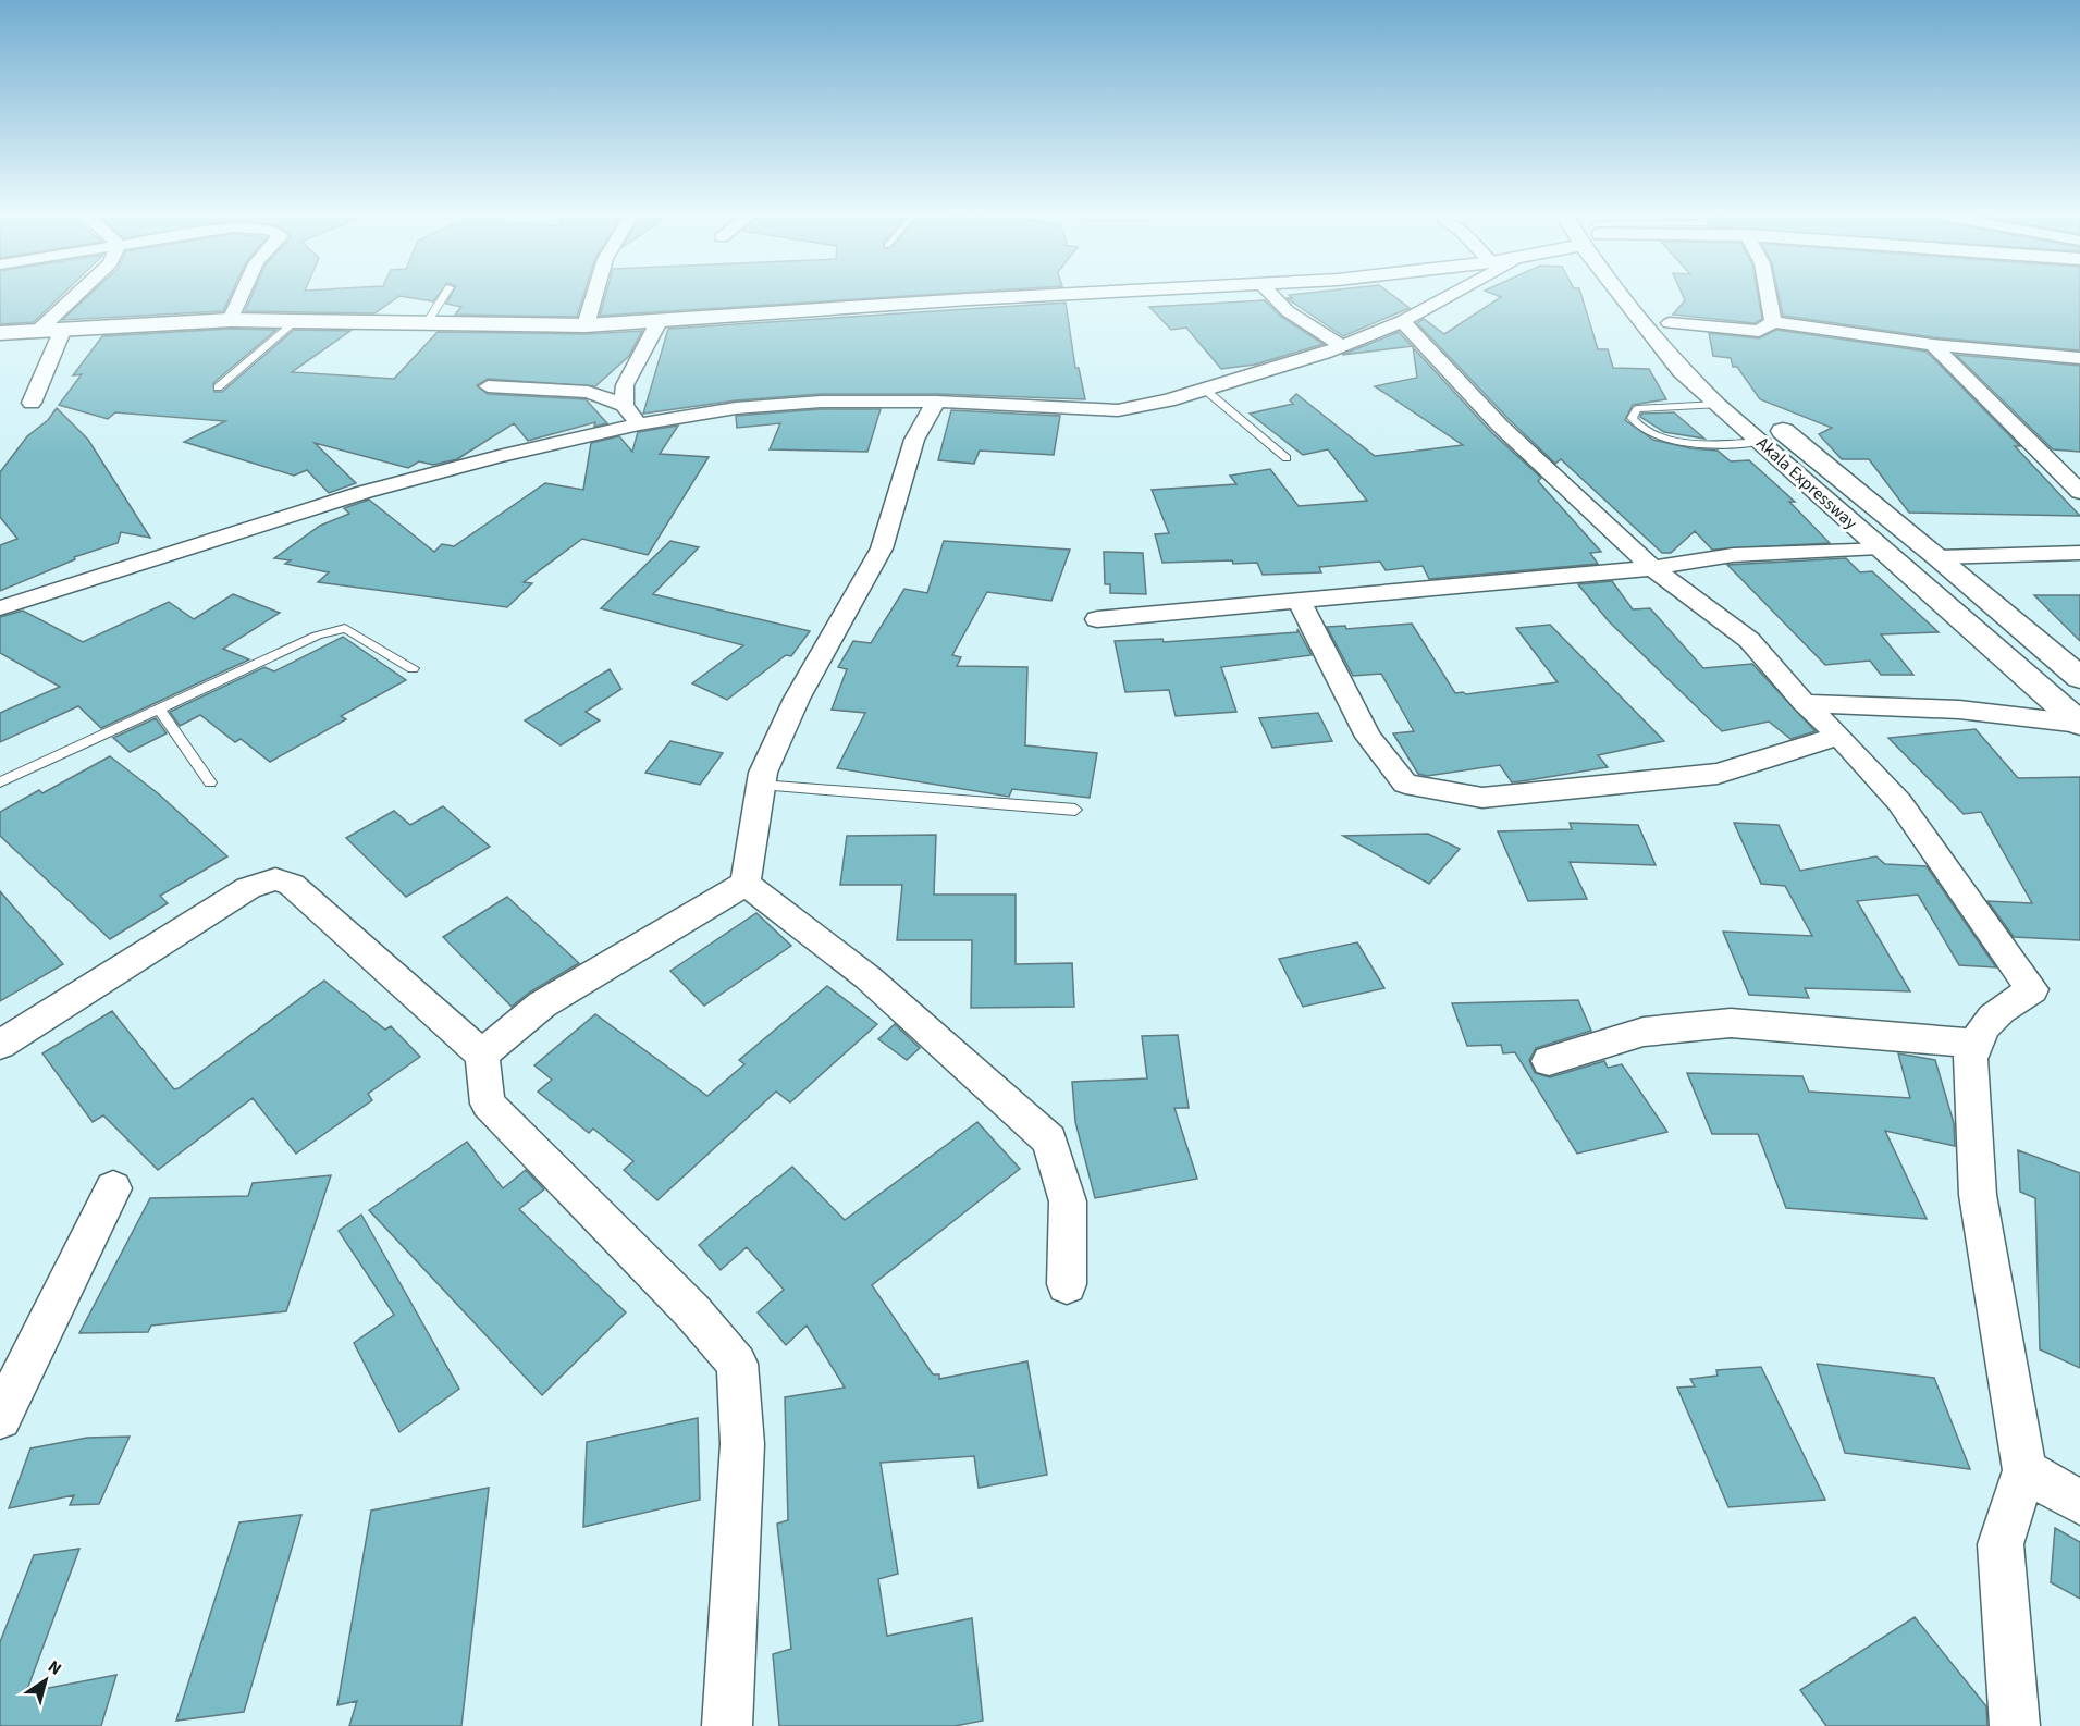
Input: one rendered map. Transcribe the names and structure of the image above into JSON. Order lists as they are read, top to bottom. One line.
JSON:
{"streets":{"street":["Akala Expressway"]},"north":"top right"}
